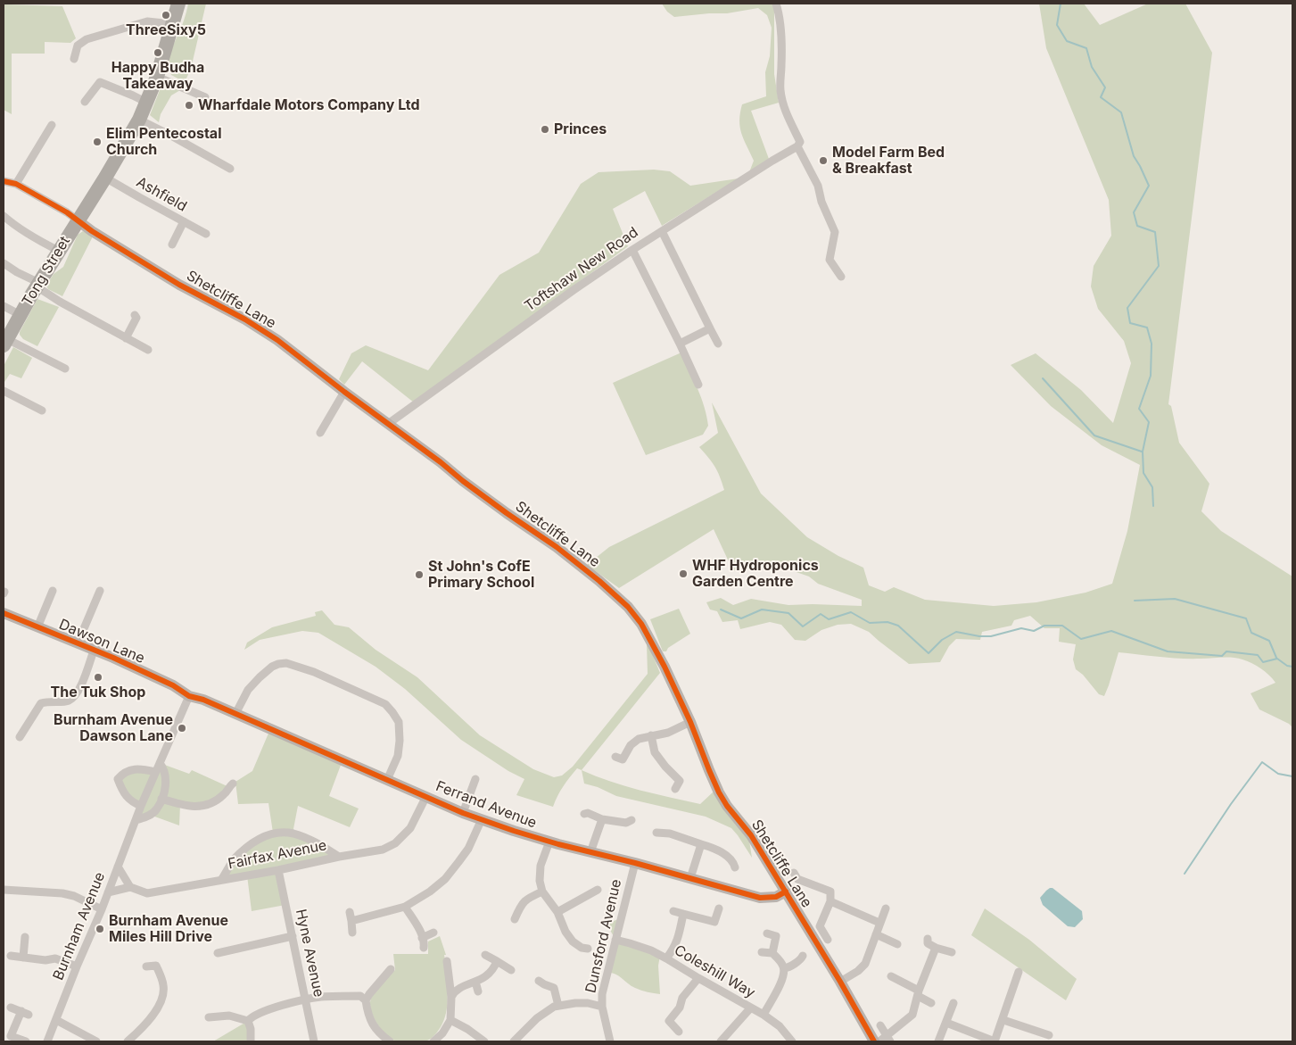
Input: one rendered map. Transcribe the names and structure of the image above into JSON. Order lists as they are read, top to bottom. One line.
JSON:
{"streets":{"highway":["Tong Street"],"street":["Ashfield","Toftshaw New Road","Shetcliffe Lane","Dawson Lane","Ferrand Avenue","Fairfax Avenue","Burnham Avenue","Dunsford Avenue","Hyne Avenue","Coleshill Way"]},"crossings":[["Ashfield","Tong Street"],["Toftshaw New Road","Shetcliffe Lane"],["Tong Street","Shetcliffe Lane"],["Shetcliffe Lane","Ferrand Avenue"],["Dawson Lane","Ferrand Avenue"],["Dawson Lane","Burnham Avenue"],["Ferrand Avenue","Fairfax Avenue"],["Ferrand Avenue","Burnham Avenue"],["Ferrand Avenue","Dunsford Avenue"],["Fairfax Avenue","Burnham Avenue"],["Fairfax Avenue","Hyne Avenue"],["Dunsford Avenue","Coleshill Way"]],"places":["ThreeSixy5","Happy Budha Takeaway","Wharfdale Motors Company Ltd","Princes","Elim Pentecostal Church","Model Farm Bed & Breakfast","WHF Hydroponics Garden Centre","St John's CofE Primary School","The Tuk Shop","Burnham Avenue Dawson Lane","Burnham Avenue Miles Hill Drive"]}
